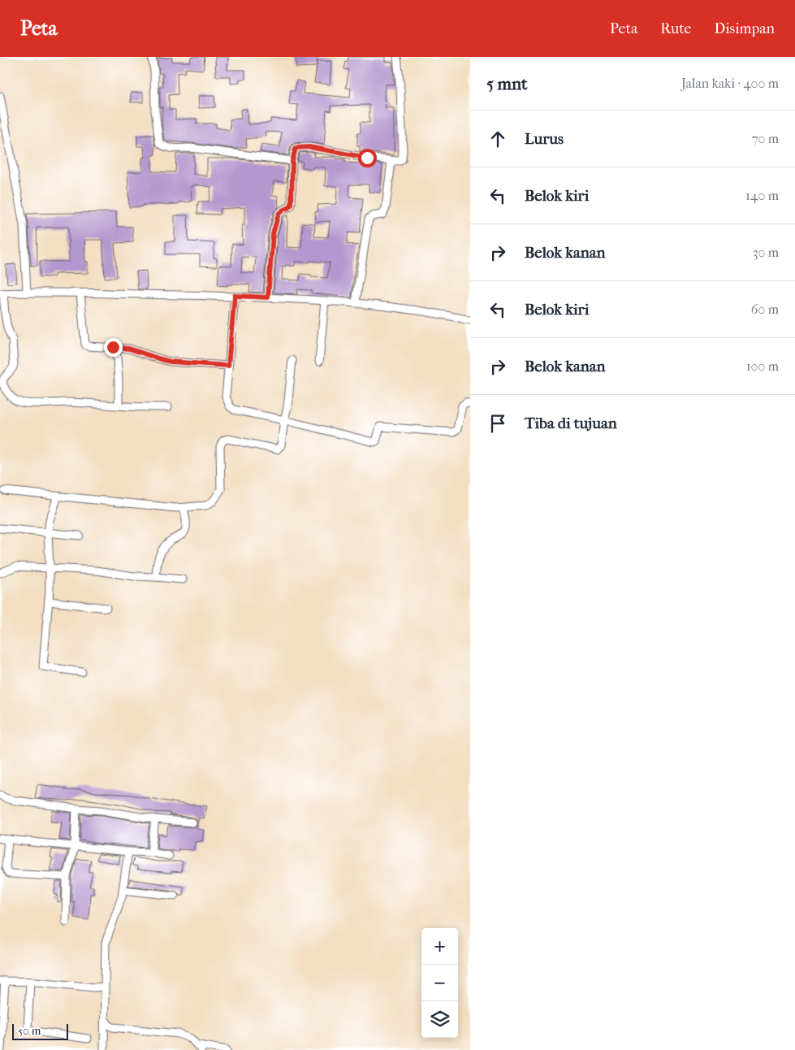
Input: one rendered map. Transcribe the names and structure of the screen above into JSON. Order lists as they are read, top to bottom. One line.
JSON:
{"scale_bar":"50 m","page":{"header":"Peta","nav":["Peta","Rute","Disimpan"],"heading":["5 mnt","Jalan kaki · 400 m"],"list":[["Lurus","70 m"],["Belok kiri","140 m"],["Belok kanan","30 m"],["Belok kiri","60 m"],["Belok kanan","100 m"],"Tiba di tujuan"],"map_buttons":["+","−"],"scale":"50 m"}}
